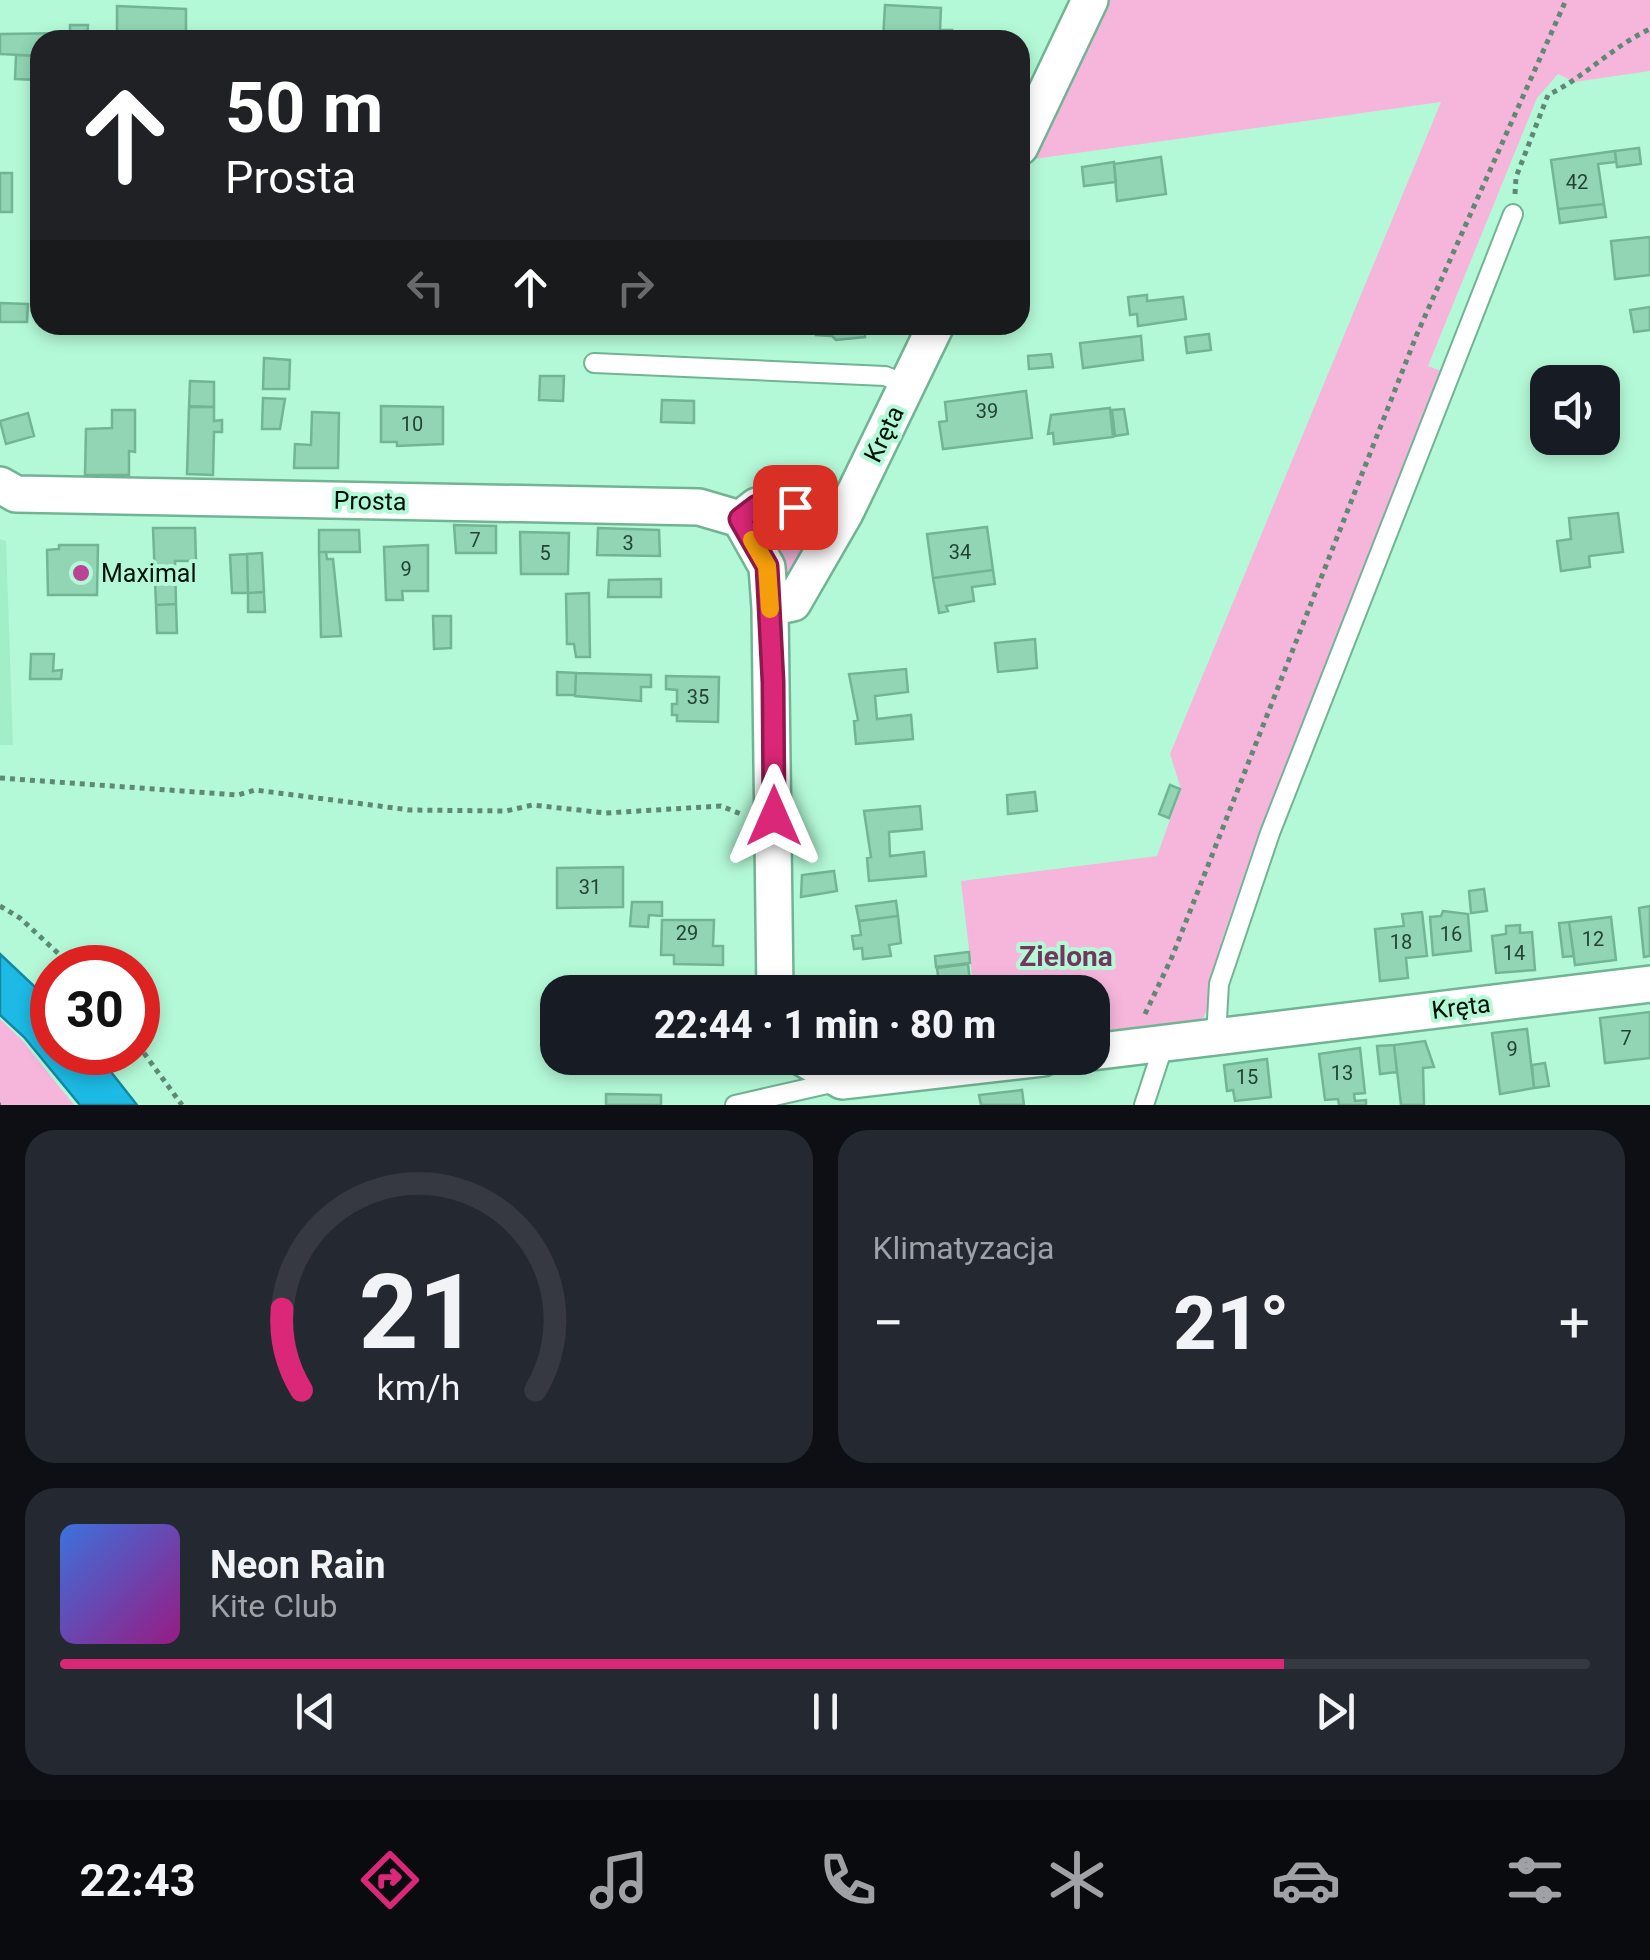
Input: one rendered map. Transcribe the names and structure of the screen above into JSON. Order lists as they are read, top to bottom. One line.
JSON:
{"streets":{"street":["Kręta","Prosta"]},"crossings":[["Kręta","Prosta"]],"districts":["Zielona"],"places":["Maximal"],"house_numbers":["42","39","10","7","3","34","5","9","35","31","29","16","12","18","14","7","9","13","15"],"page":{"turn":["50 m","Prosta"],"limit":"30","trip":"22:44 · 1 min · 80 m","tile":"Klimatyzacja","heat":["−","21°","+"],"song":["Neon Rain","Kite Club"],"tabs":"22:43","gauge":["21","km/h"]}}
